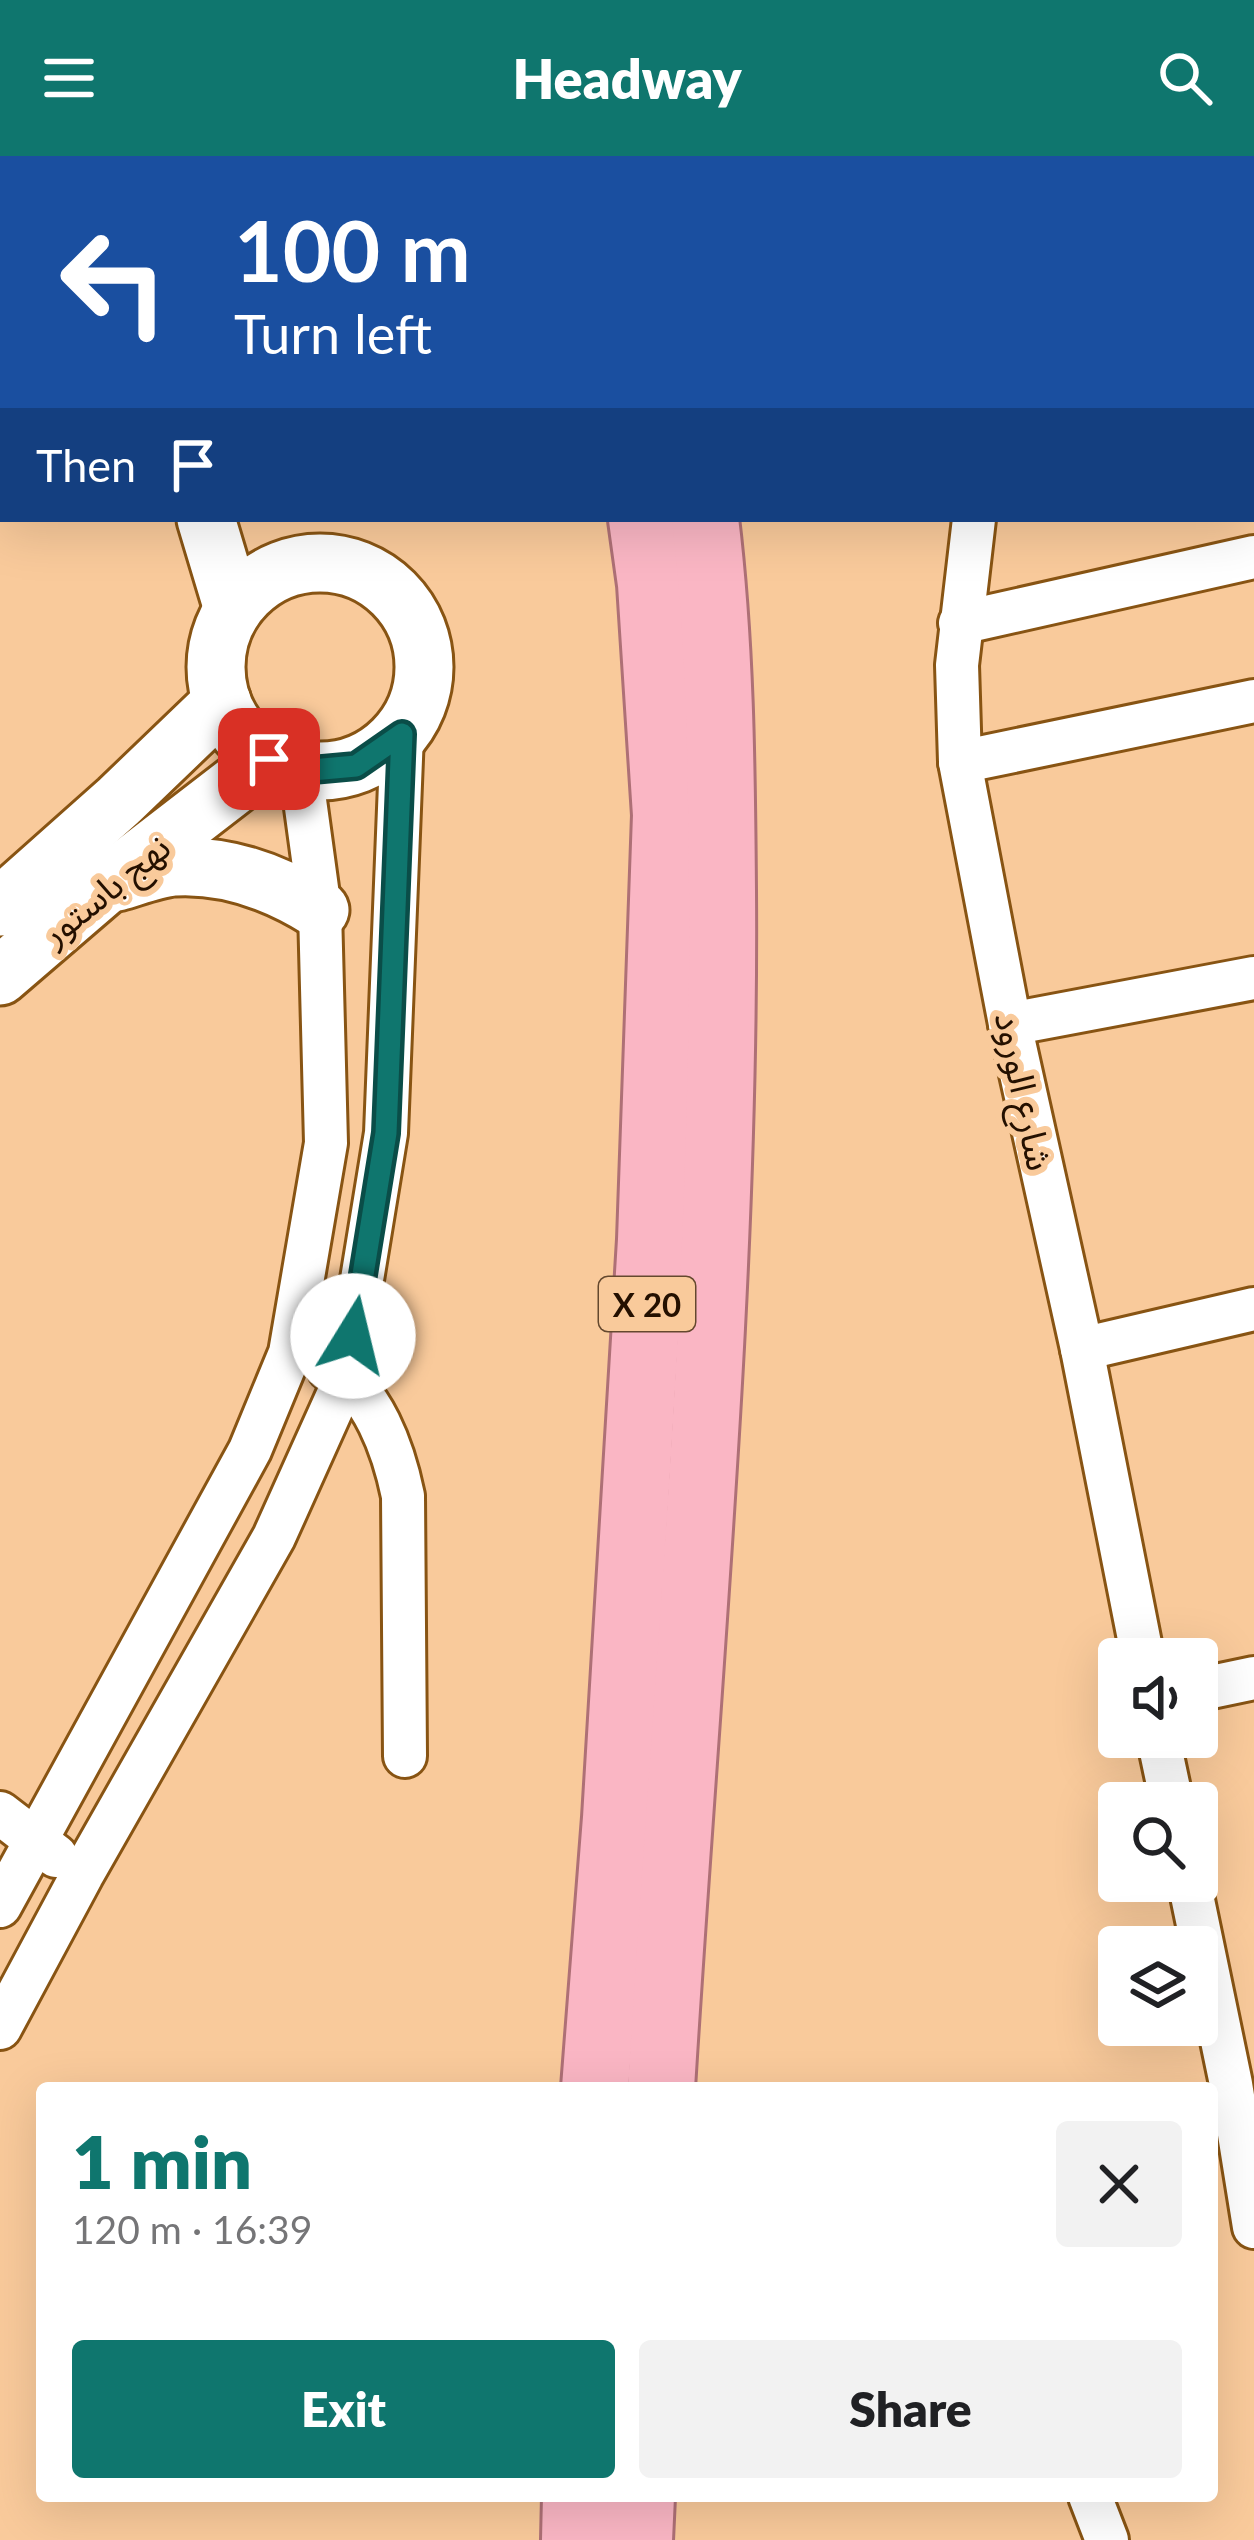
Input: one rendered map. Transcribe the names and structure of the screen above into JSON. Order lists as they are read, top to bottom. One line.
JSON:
{"streets":{"highway":["X 20"],"main road":["نهج باستور"],"street":["شارع الورود"]},"page":{"header":"Headway","turn":["100 m","Turn left"],"then":"Then","heading":["1 min","120 m · 16:39"],"buttons":["Exit","Share"]}}
